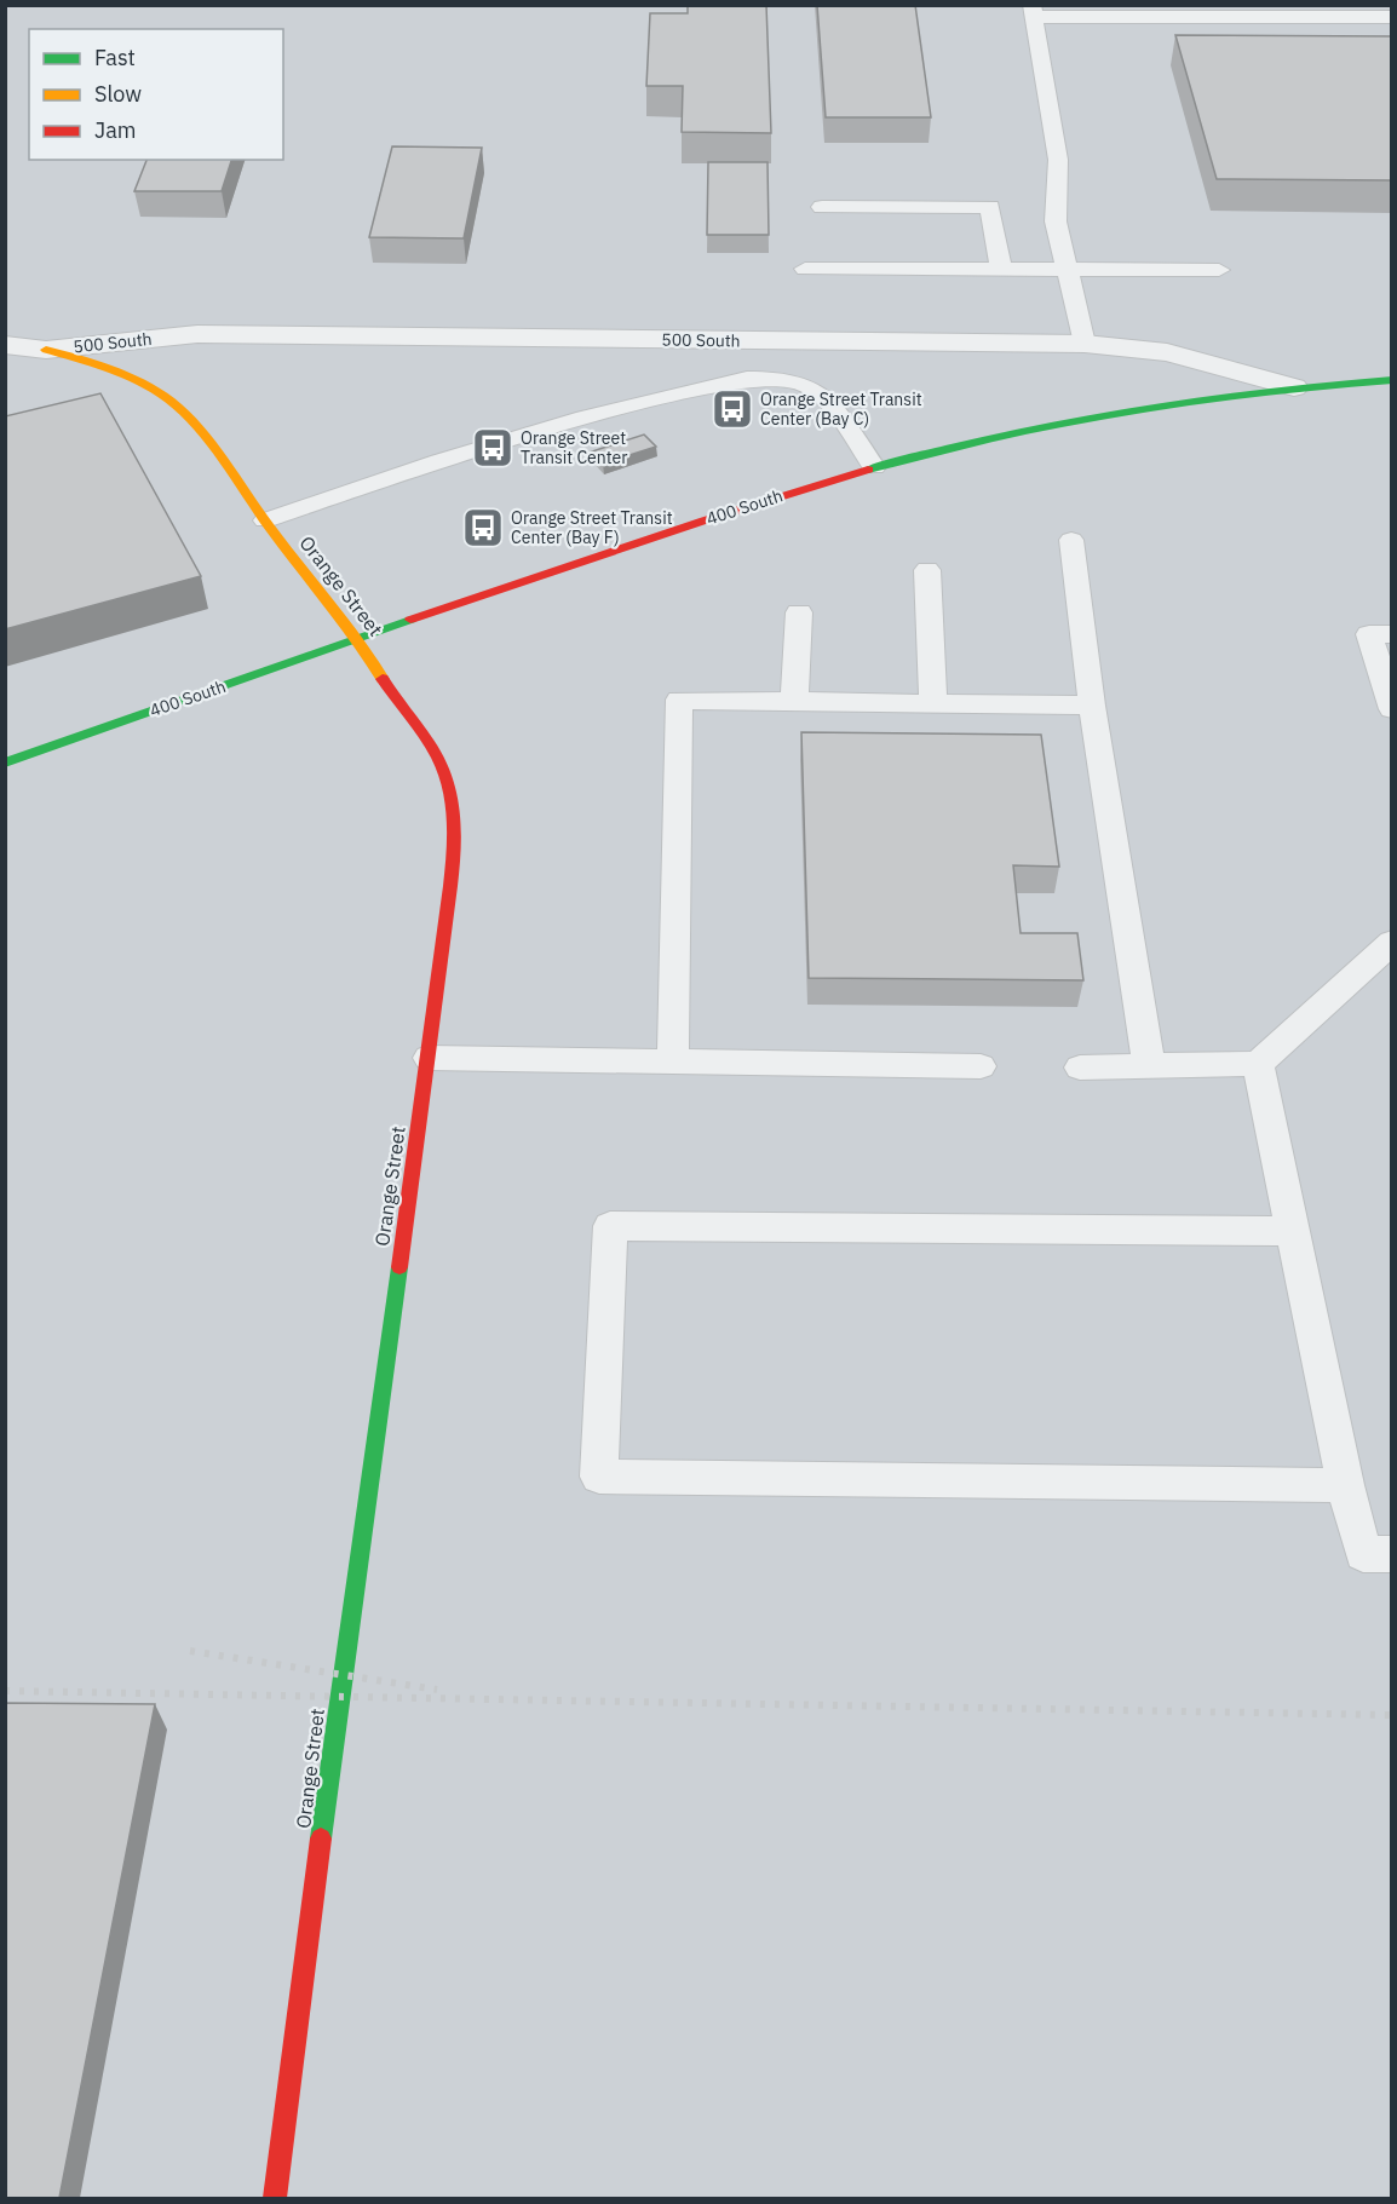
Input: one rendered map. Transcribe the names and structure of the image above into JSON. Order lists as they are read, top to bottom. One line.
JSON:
{"streets":{"street":["500 South","400 South","Orange Street"]},"crossings":[["500 South","400 South"],["500 South","Orange Street"],["400 South","Orange Street"]],"places":{"bus stop":["Orange Street Transit Center (Bay C)","Orange Street Transit Center","Orange Street Transit Center (Bay F)"]},"legend":["Fast","Slow","Jam"]}
